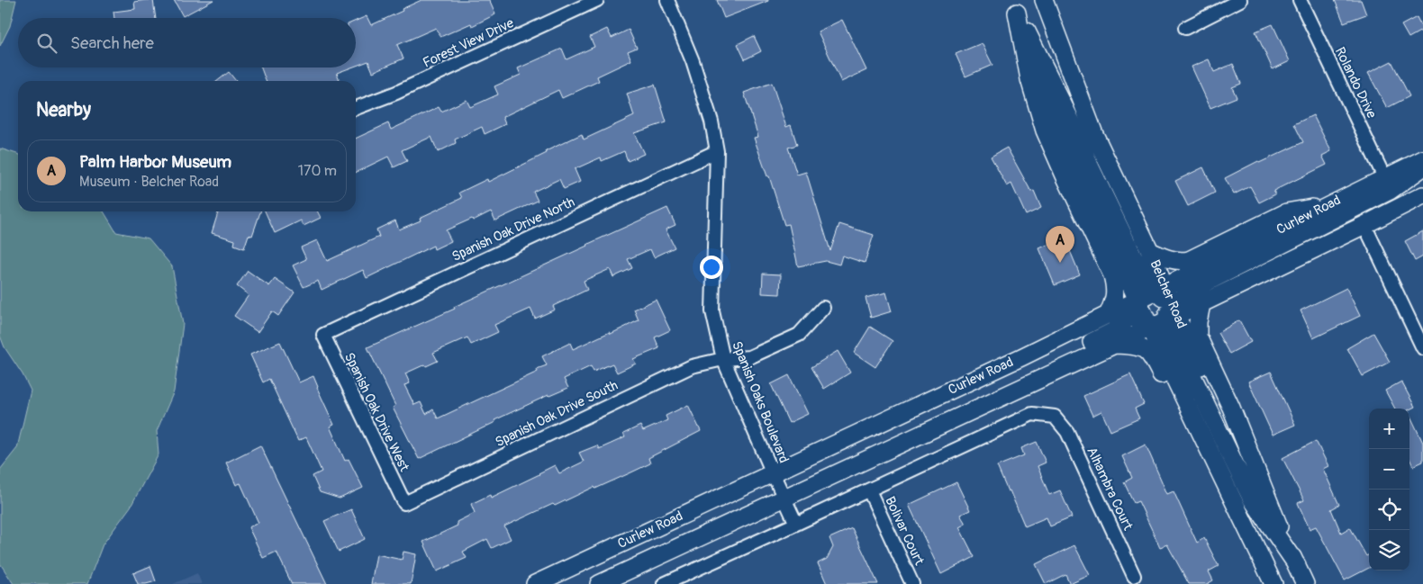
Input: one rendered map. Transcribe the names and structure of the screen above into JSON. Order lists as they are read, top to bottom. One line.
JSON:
{"streets":{"main road":["Curlew Road","Belcher Road"],"street":["Forest View Drive","Rolando Drive","Spanish Oak Drive North","Spanish Oaks Boulevard","Spanish Oak Drive West","Spanish Oak Drive South","Alhambra Court","Bolivar Court"]},"crossings":[["Rolando Drive","Curlew Road"],["Curlew Road","Belcher Road"],["Curlew Road","Spanish Oaks Boulevard"],["Spanish Oak Drive North","Spanish Oaks Boulevard"],["Spanish Oak Drive North","Spanish Oak Drive West"],["Spanish Oaks Boulevard","Spanish Oak Drive South"],["Spanish Oak Drive West","Spanish Oak Drive South"],["Alhambra Court","Bolivar Court"]],"page":{"search":"Search here","heading":"Nearby","list":[{"mark":"A","name":"Palm Harbor Museum","note":"Museum · Belcher Road","value":"170 m"}],"pins":"A","map_buttons":["+","−"]}}
